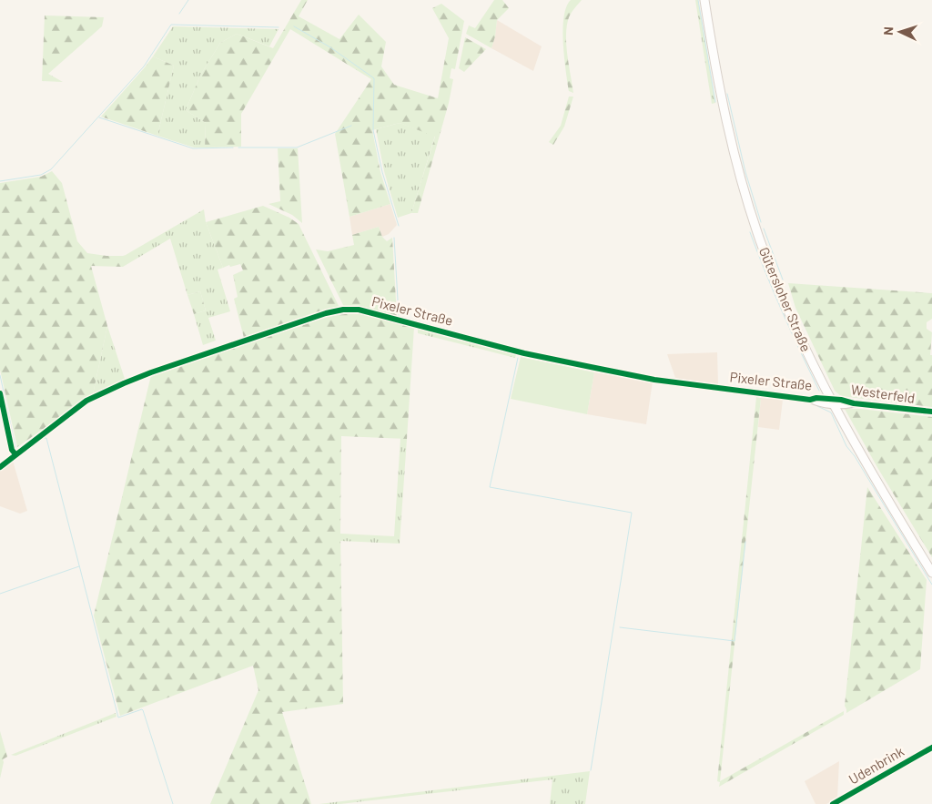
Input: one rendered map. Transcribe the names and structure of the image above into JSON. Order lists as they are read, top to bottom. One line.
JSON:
{"streets":{"main road":["Gütersloher Straße"],"street":["Pixeler Straße","Westerfeld","Udenbrink"]},"crossings":[["Gütersloher Straße","Pixeler Straße"],["Gütersloher Straße","Westerfeld"],["Pixeler Straße","Westerfeld"]],"north":"left"}
